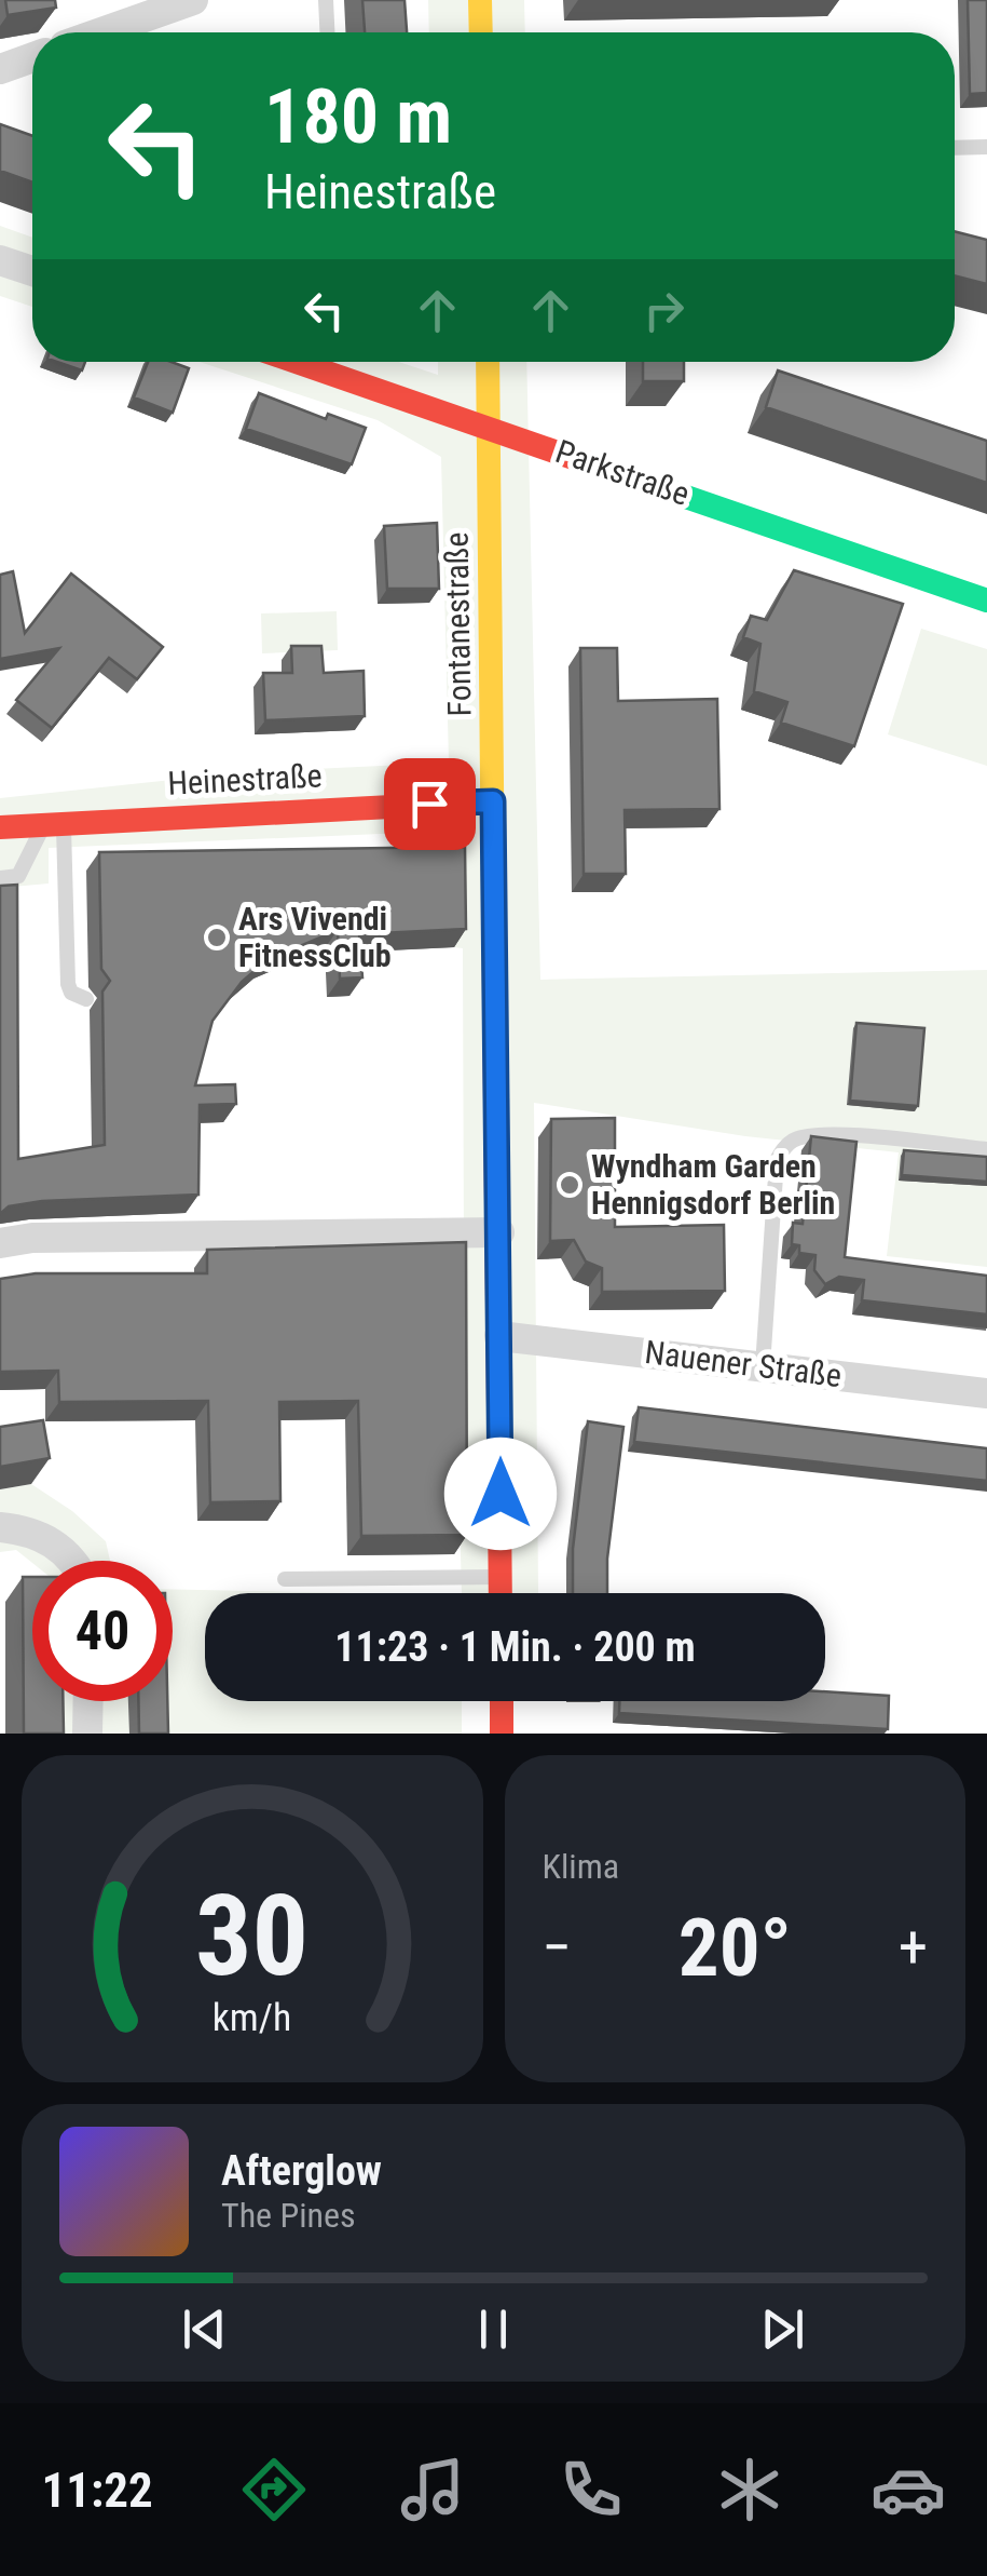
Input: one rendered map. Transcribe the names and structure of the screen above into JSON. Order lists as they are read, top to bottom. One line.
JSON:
{"streets":{"street":["Parkstraße","Fontanestraße","Heinestraße","Nauener Straße"]},"crossings":[["Parkstraße","Fontanestraße"],["Fontanestraße","Heinestraße"],["Fontanestraße","Nauener Straße"]],"places":["Ars Vivendi FitnessClub","Wyndham Garden Hennigsdorf Berlin"],"page":{"turn":["180 m","Heinestraße"],"limit":"40","trip":"11:23 · 1 Min. · 200 m","tile":"Klima","heat":["−","20°","+"],"song":["Afterglow","The Pines"],"tabs":"11:22","gauge":["30","km/h"]}}
